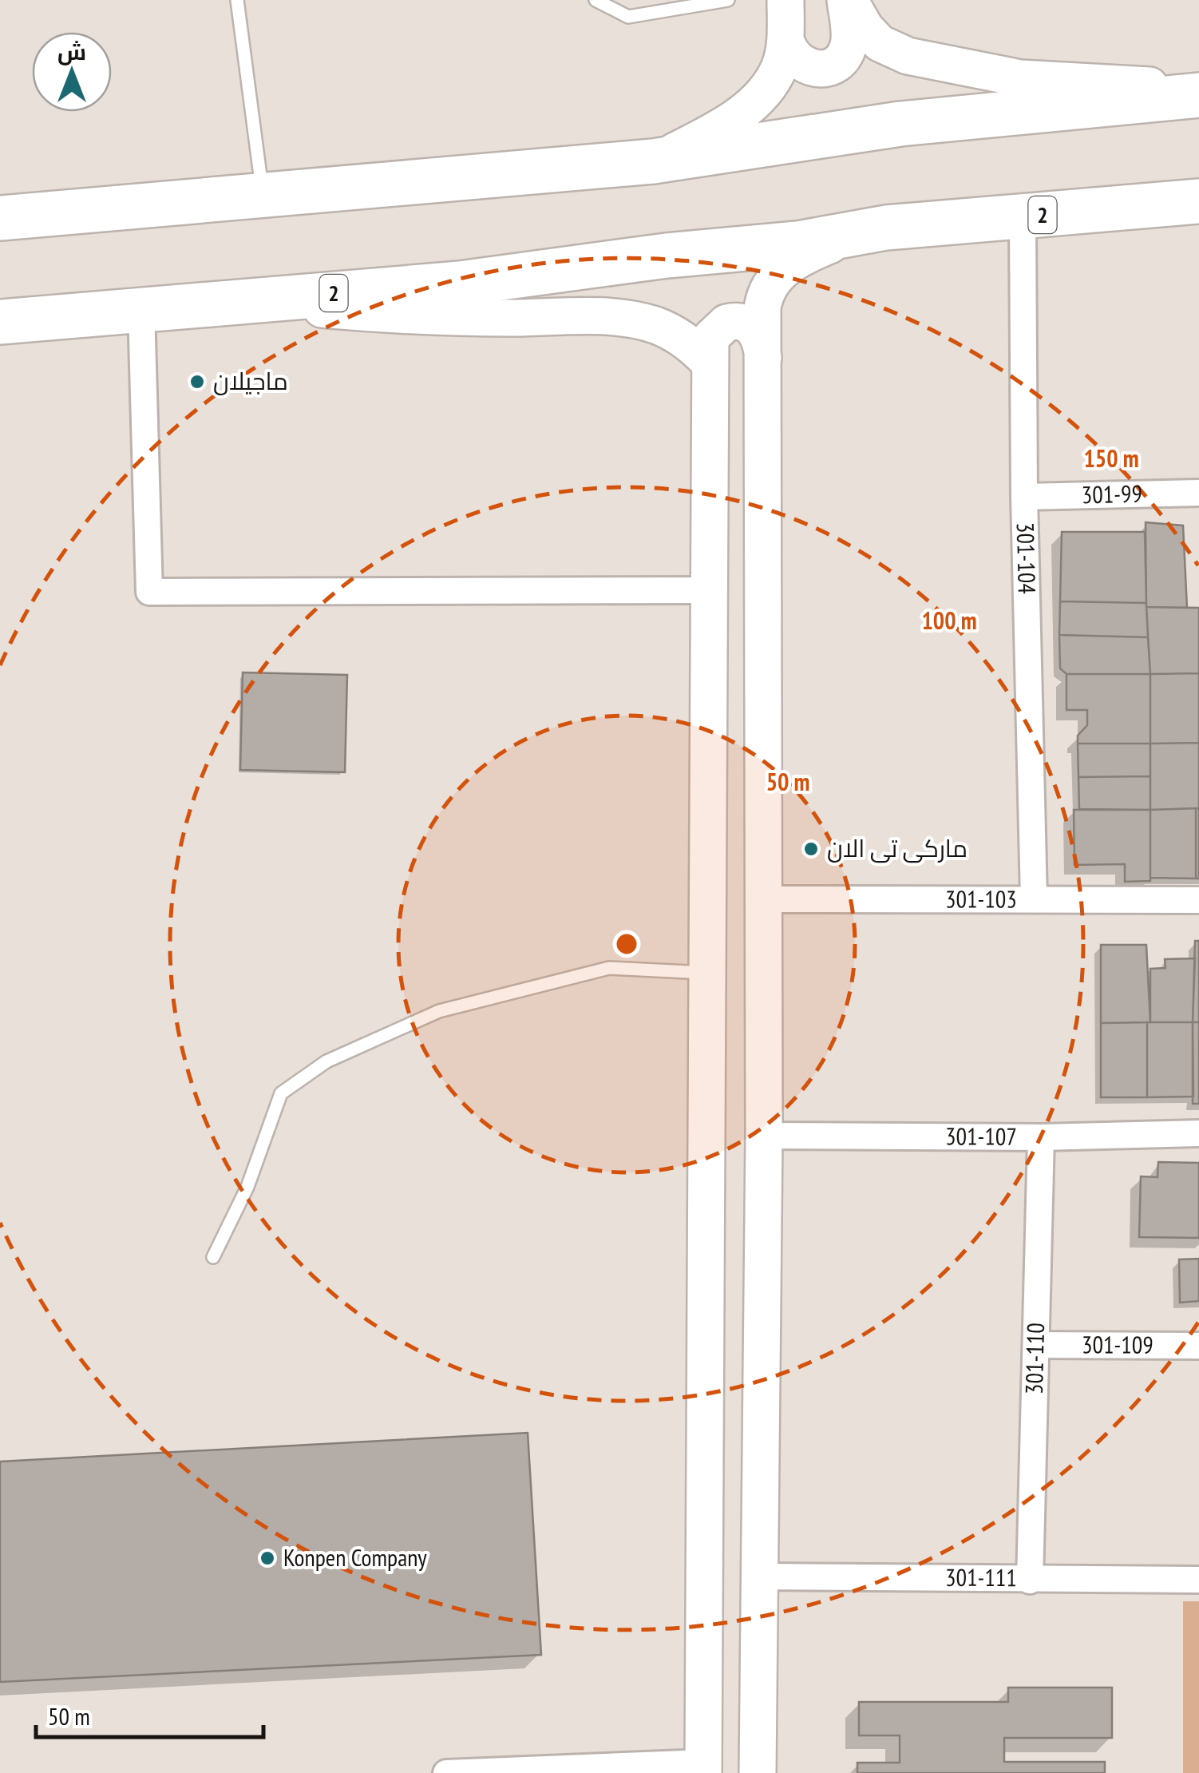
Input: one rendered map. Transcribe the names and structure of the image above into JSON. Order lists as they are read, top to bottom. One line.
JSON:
{"streets":{"highway":["2"],"street":["301-99","301-104","301-103","301-107","301-109","301-110","301-111"]},"crossings":[["2","301-104"],["301-99","301-104"],["301-104","301-103"],["301-107","301-110"],["301-109","301-110"],["301-110","301-111"]],"places":["ماجیلان","مارکی تی الان","Konpen Company"],"scale_bar":"50 m","north":"top","rings":["150 m","100 m","50 m"]}
